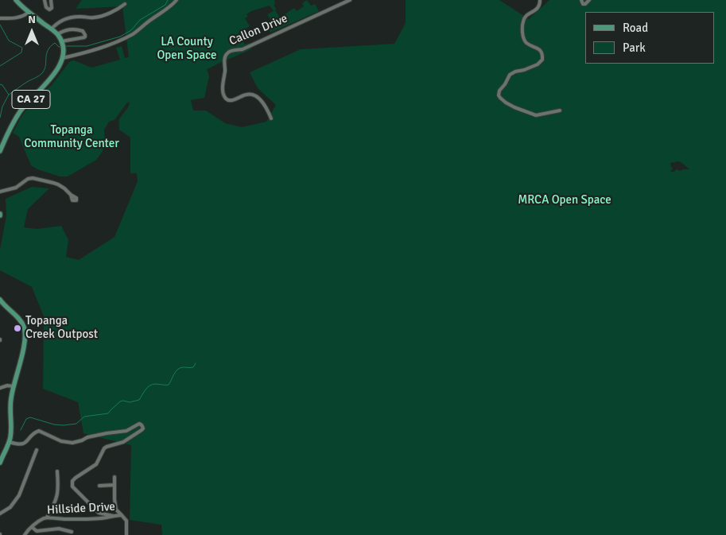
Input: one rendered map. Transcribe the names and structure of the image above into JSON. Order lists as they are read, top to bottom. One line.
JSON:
{"streets":{"main road":["CA 27"],"street":["Callon Drive","Hillside Drive"]},"parks":["LA County Open Space","Topanga Community Center","MRCA Open Space"],"places":["Topanga Creek Outpost"],"legend":["Road","Park"],"north":"top"}
